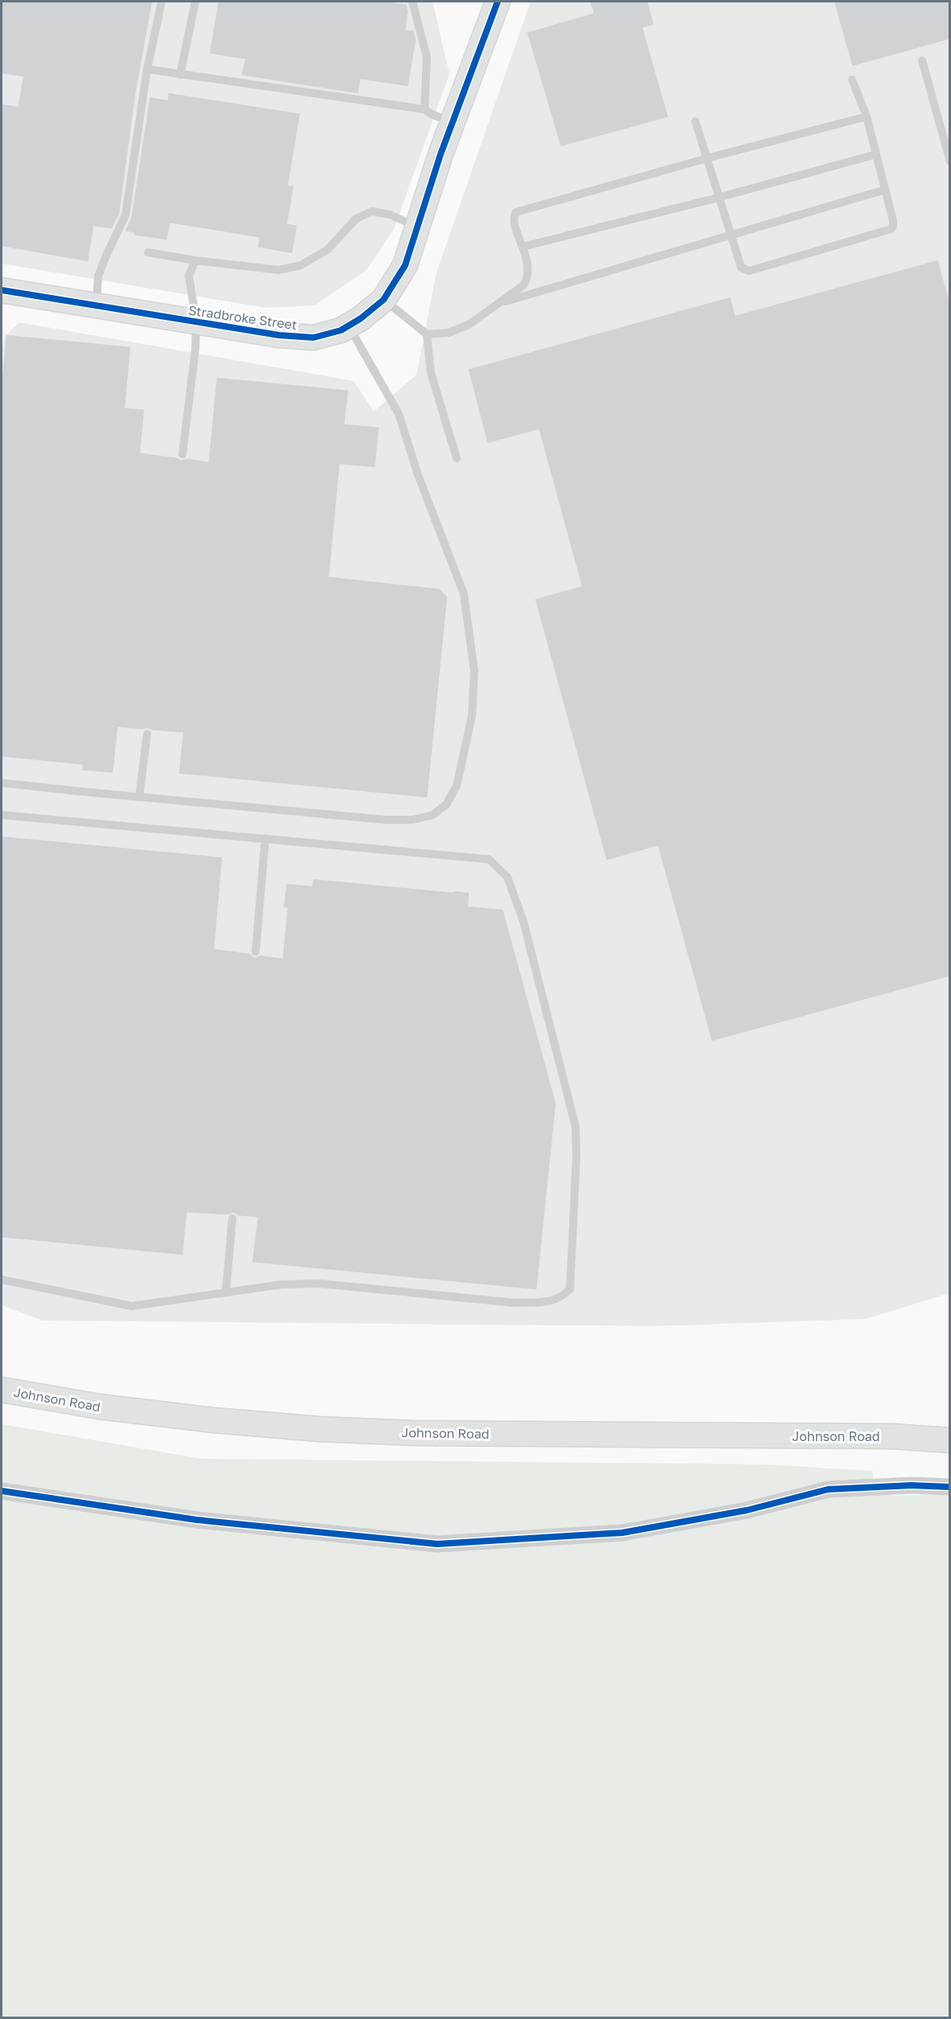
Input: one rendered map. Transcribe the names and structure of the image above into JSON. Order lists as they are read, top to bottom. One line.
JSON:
{"streets":{"main road":["Stradbroke Street","Johnson Road"]}}
